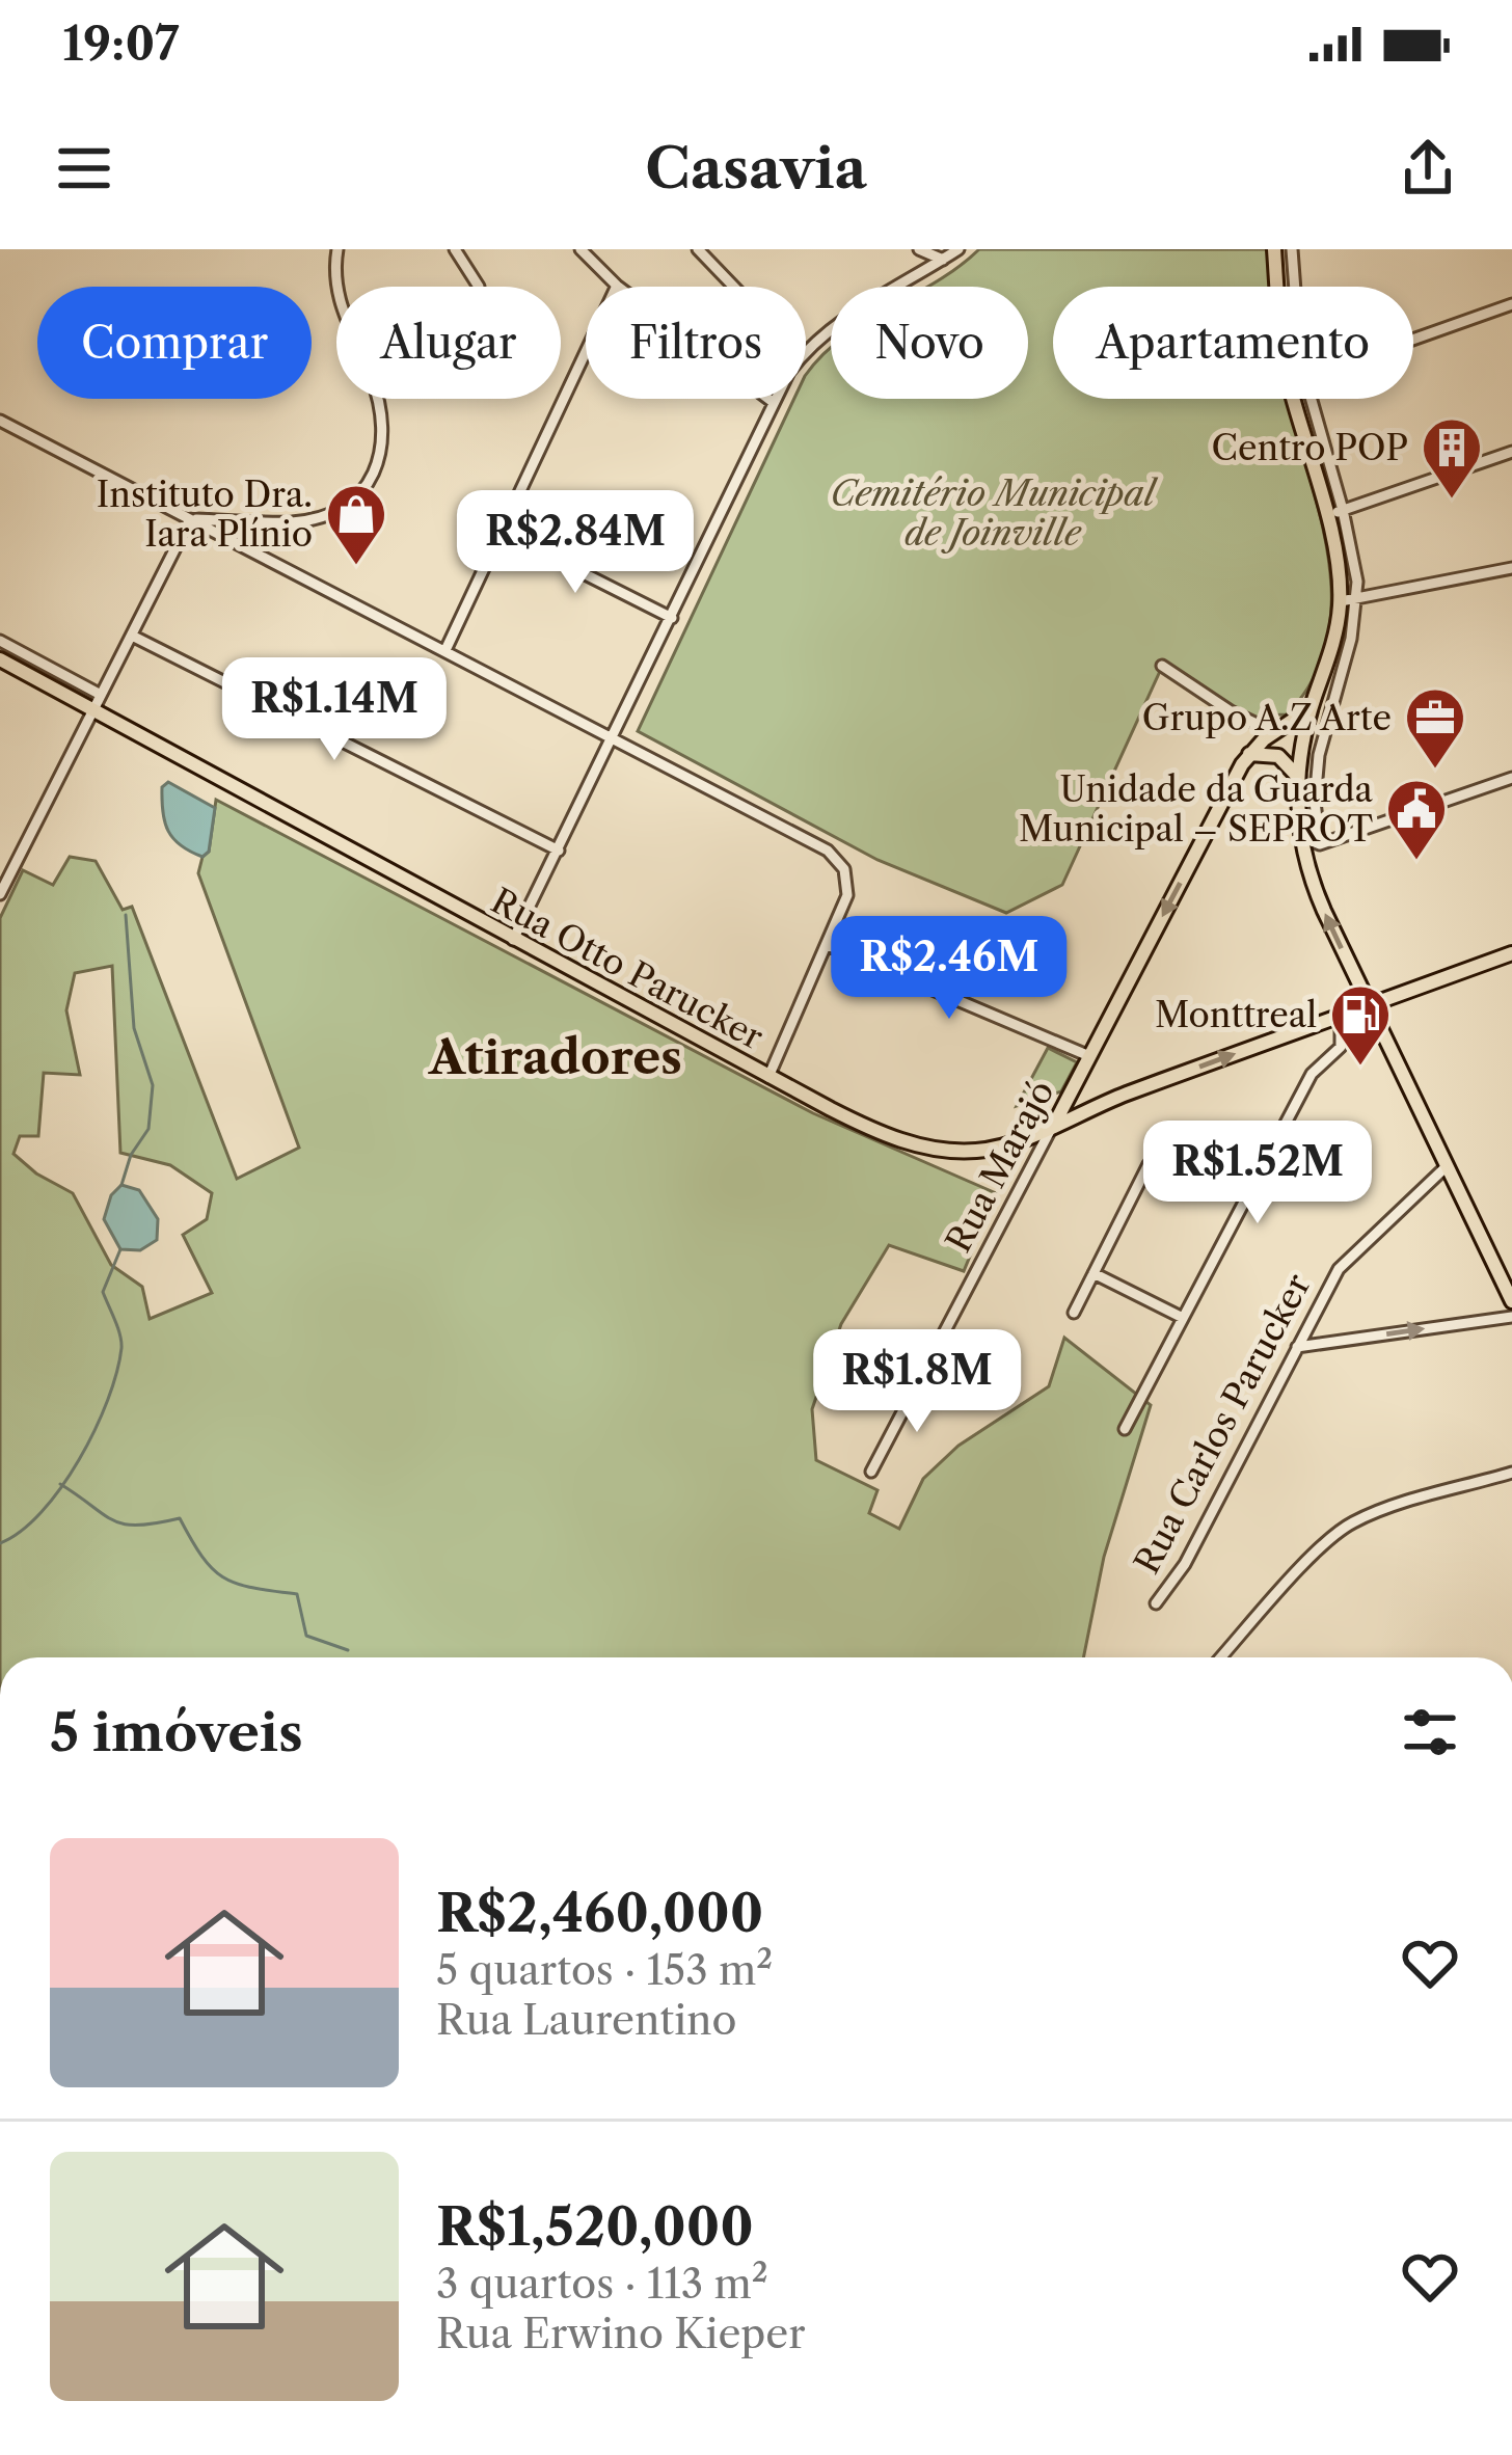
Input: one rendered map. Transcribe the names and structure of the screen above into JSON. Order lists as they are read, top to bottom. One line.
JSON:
{"streets":{"main road":["Rua Otto Parucker","Rua Marajó"],"street":["Rua Carlos Parucker"]},"crossings":[["Rua Otto Parucker","Rua Marajó"]],"one_way":["Rua Marajó"],"districts":["Atiradores"],"parks":["Cemitério Municipal de Joinville"],"places":{"building":["Centro POP"],"shop":["Instituto Dra. Iara Plínio"],"office":["Grupo A.Z Arte"],"public building":["Unidade da Guarda Municipal – SEPROT"],"fuel station":["Monttreal"]},"page":{"status":"19:07","header":"Casavia","chip":["Comprar","Alugar","Filtros","Novo","Apartamento"],"price":["R$2.84M","R$1.14M","R$2.46M","R$1.52M","R$1.8M"],"heading":"5 imóveis","list":[{"name":"R$2,460,000","note":"5 quartos · 153 m² · Rua Laurentino"},{"name":"R$1,520,000","note":"3 quartos · 113 m² · Rua Erwino Kieper"}]}}
